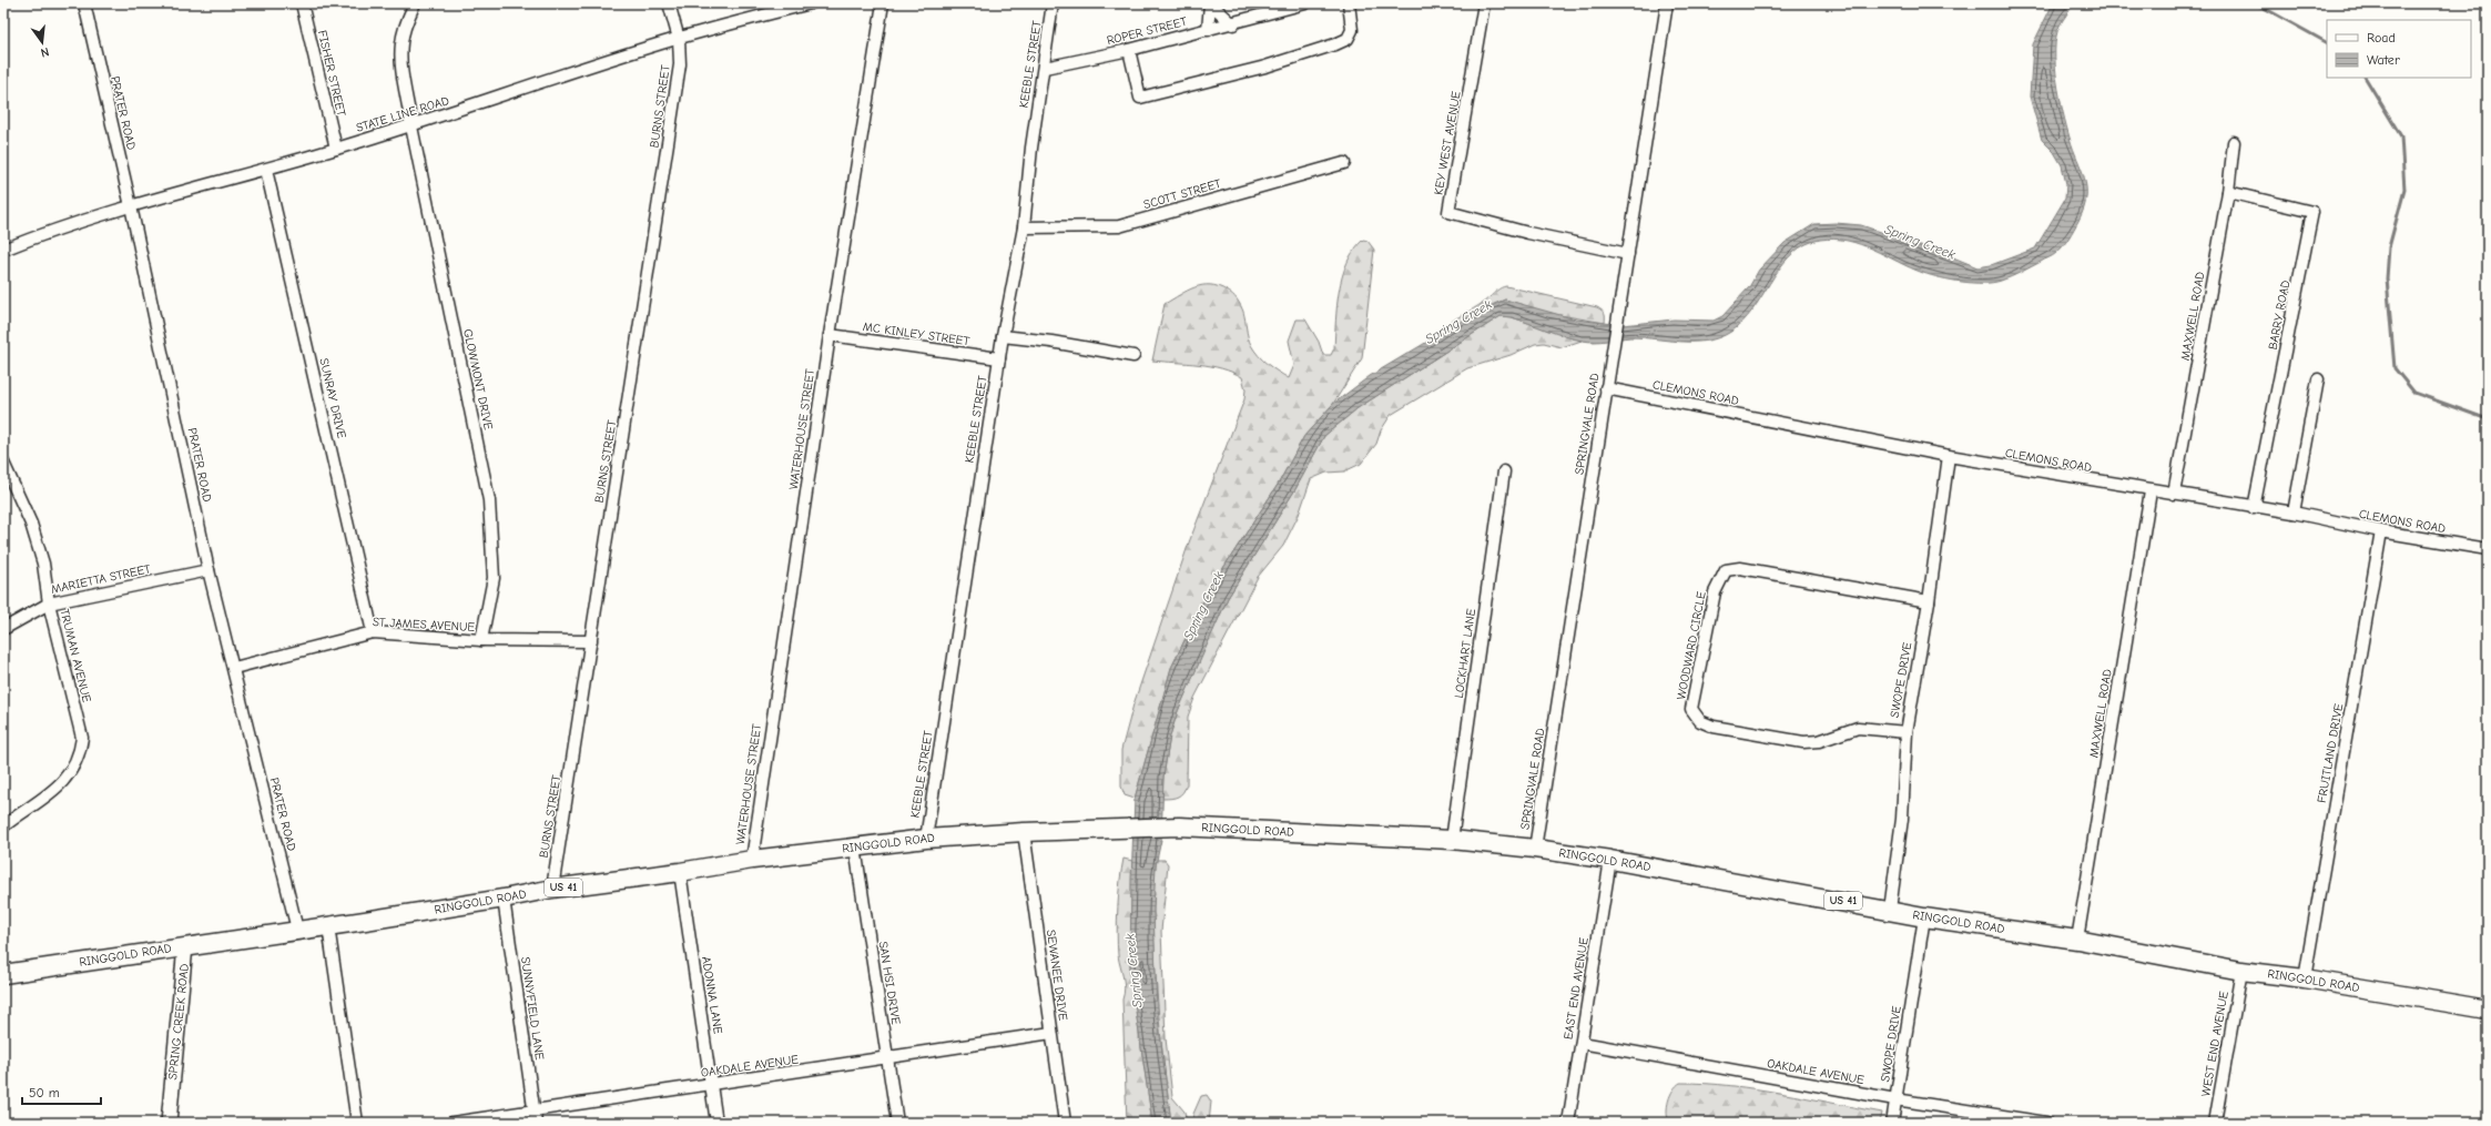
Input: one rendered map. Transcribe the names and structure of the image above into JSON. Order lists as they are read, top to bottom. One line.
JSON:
{"streets":{"main road":["RINGGOLD ROAD","US 41"],"street":["ROPER STREET","KEEBLE STREET","FISHER STREET","BURNS STREET","PRATER ROAD","STATE LINE ROAD","KEY WEST AVENUE","SCOTT STREET","BARRY ROAD","MAXWELL ROAD","MC KINLEY STREET","GLOWMONT DRIVE","CLEMONS ROAD","SUNRAY DRIVE","SPRINGVALE ROAD","WATERHOUSE STREET","MARIETTA STREET","ST JAMES AVENUE","WOODWARD CIRCLE","LOCKHART LANE","TRUMAN AVENUE","SWOPE DRIVE","FRUITLAND DRIVE","SEWANEE DRIVE","SAN HSI DRIVE","EAST END AVENUE","ADONNA LANE","SUNNYFIELD LANE","SPRING CREEK ROAD","WEST END AVENUE","OAKDALE AVENUE"]},"crossings":[["ROPER STREET","KEEBLE STREET"],["KEEBLE STREET","SCOTT STREET"],["KEEBLE STREET","MC KINLEY STREET"],["KEEBLE STREET","RINGGOLD ROAD"],["FISHER STREET","STATE LINE ROAD"],["BURNS STREET","STATE LINE ROAD"],["BURNS STREET","ST JAMES AVENUE"],["BURNS STREET","RINGGOLD ROAD"],["PRATER ROAD","STATE LINE ROAD"],["PRATER ROAD","MARIETTA STREET"],["PRATER ROAD","ST JAMES AVENUE"],["PRATER ROAD","RINGGOLD ROAD"],["STATE LINE ROAD","GLOWMONT DRIVE"],["STATE LINE ROAD","SUNRAY DRIVE"],["KEY WEST AVENUE","SPRINGVALE ROAD"],["BARRY ROAD","MAXWELL ROAD"],["BARRY ROAD","CLEMONS ROAD"],["MAXWELL ROAD","CLEMONS ROAD"],["MAXWELL ROAD","RINGGOLD ROAD"],["MC KINLEY STREET","WATERHOUSE STREET"],["GLOWMONT DRIVE","ST JAMES AVENUE"],["CLEMONS ROAD","SPRINGVALE ROAD"],["CLEMONS ROAD","SWOPE DRIVE"],["CLEMONS ROAD","FRUITLAND DRIVE"],["SUNRAY DRIVE","ST JAMES AVENUE"],["SPRINGVALE ROAD","RINGGOLD ROAD"],["WATERHOUSE STREET","RINGGOLD ROAD"],["MARIETTA STREET","TRUMAN AVENUE"],["WOODWARD CIRCLE","SWOPE DRIVE"],["LOCKHART LANE","RINGGOLD ROAD"],["SWOPE DRIVE","RINGGOLD ROAD"],["SWOPE DRIVE","OAKDALE AVENUE"],["FRUITLAND DRIVE","RINGGOLD ROAD"],["RINGGOLD ROAD","SEWANEE DRIVE"],["RINGGOLD ROAD","SAN HSI DRIVE"],["RINGGOLD ROAD","EAST END AVENUE"],["RINGGOLD ROAD","ADONNA LANE"],["RINGGOLD ROAD","SUNNYFIELD LANE"],["RINGGOLD ROAD","SPRING CREEK ROAD"],["RINGGOLD ROAD","WEST END AVENUE"],["SEWANEE DRIVE","OAKDALE AVENUE"],["SAN HSI DRIVE","OAKDALE AVENUE"],["EAST END AVENUE","OAKDALE AVENUE"],["ADONNA LANE","OAKDALE AVENUE"],["SUNNYFIELD LANE","OAKDALE AVENUE"]],"water":["Spring Creek"],"legend":["Road","Water"],"scale_bar":"50 m","north":"bottom"}
